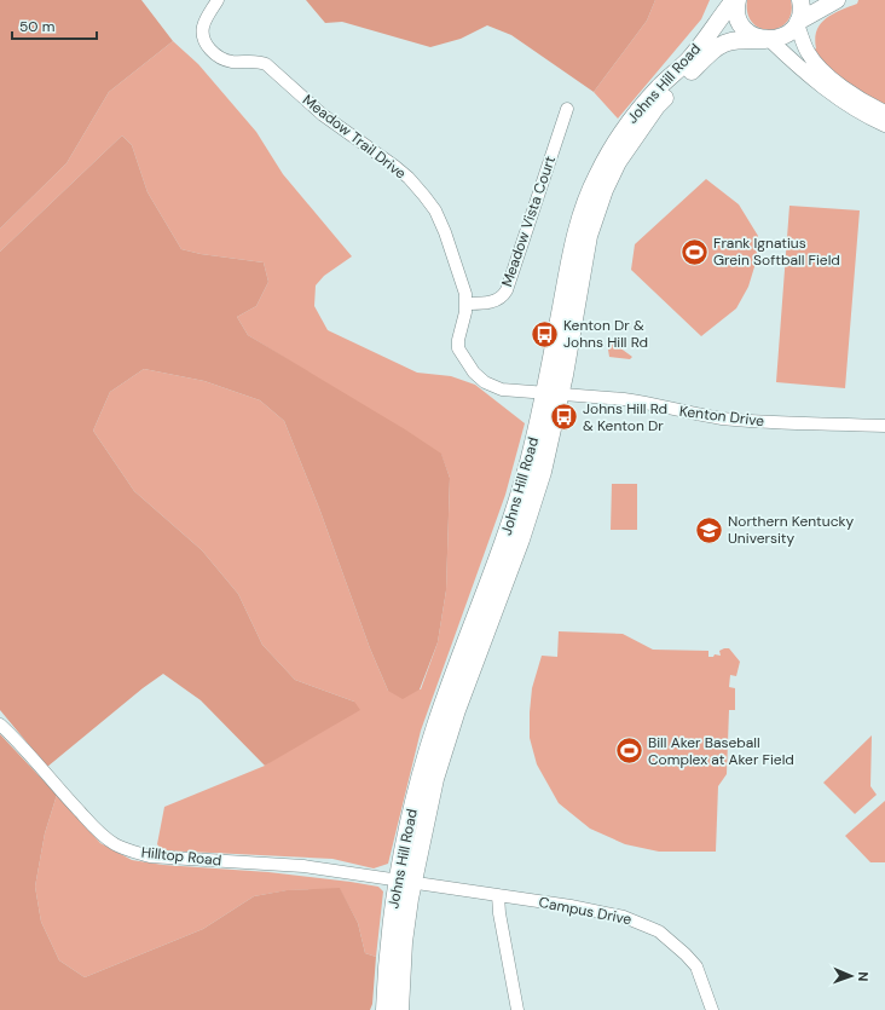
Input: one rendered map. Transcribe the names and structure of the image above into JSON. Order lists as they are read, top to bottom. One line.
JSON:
{"streets":{"main road":["Johns Hill Road"],"street":["Meadow Trail Drive","Meadow Vista Court","Kenton Drive","Hilltop Road","Campus Drive"]},"crossings":[["Johns Hill Road","Meadow Trail Drive"],["Johns Hill Road","Kenton Drive"],["Johns Hill Road","Hilltop Road"],["Johns Hill Road","Campus Drive"],["Meadow Trail Drive","Meadow Vista Court"],["Meadow Trail Drive","Kenton Drive"],["Hilltop Road","Campus Drive"]],"places":{"sports":["Frank Ignatius Grein Softball Field","Bill Aker Baseball Complex at Aker Field"],"bus stop":["Kenton Dr & Johns Hill Rd","Johns Hill Rd & Kenton Dr"],"school or university":["Northern Kentucky University"]},"scale_bar":"50 m","north":"right"}
